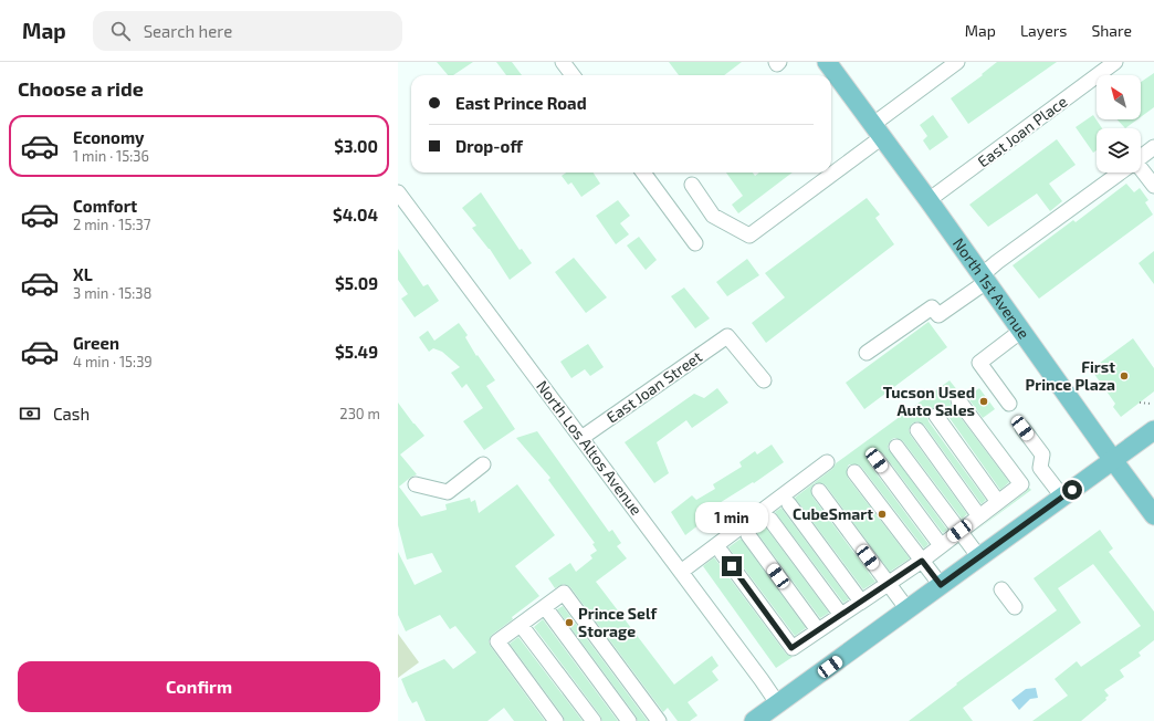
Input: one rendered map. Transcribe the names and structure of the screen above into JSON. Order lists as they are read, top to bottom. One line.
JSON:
{"streets":{"main road":["North 1st Avenue"],"street":["East Joan Place","East Joan Street","North Los Altos Avenue"]},"crossings":[["East Joan Place","North 1st Avenue"],["East Joan Street","North Los Altos Avenue"]],"places":["First Prince Plaza","Tucson Used Auto Sales","CubeSmart","Prince Self Storage"],"north":"top left","page":{"header":"Map","search":"Search here","nav":["Map","Layers","Share"],"heading":"Choose a ride","banner":["East Prince Road","Drop-off"],"list":[{"name":"Economy","note":"1 min · 15:36","value":"$3.00"},{"name":"Comfort","note":"2 min · 15:37","value":"$4.04"},{"name":"XL","note":"3 min · 15:38","value":"$5.09"},{"name":"Green","note":"4 min · 15:39","value":"$5.49"}],"pay":["Cash","230 m"],"bubble":"1 min","buttons":"Confirm"}}
